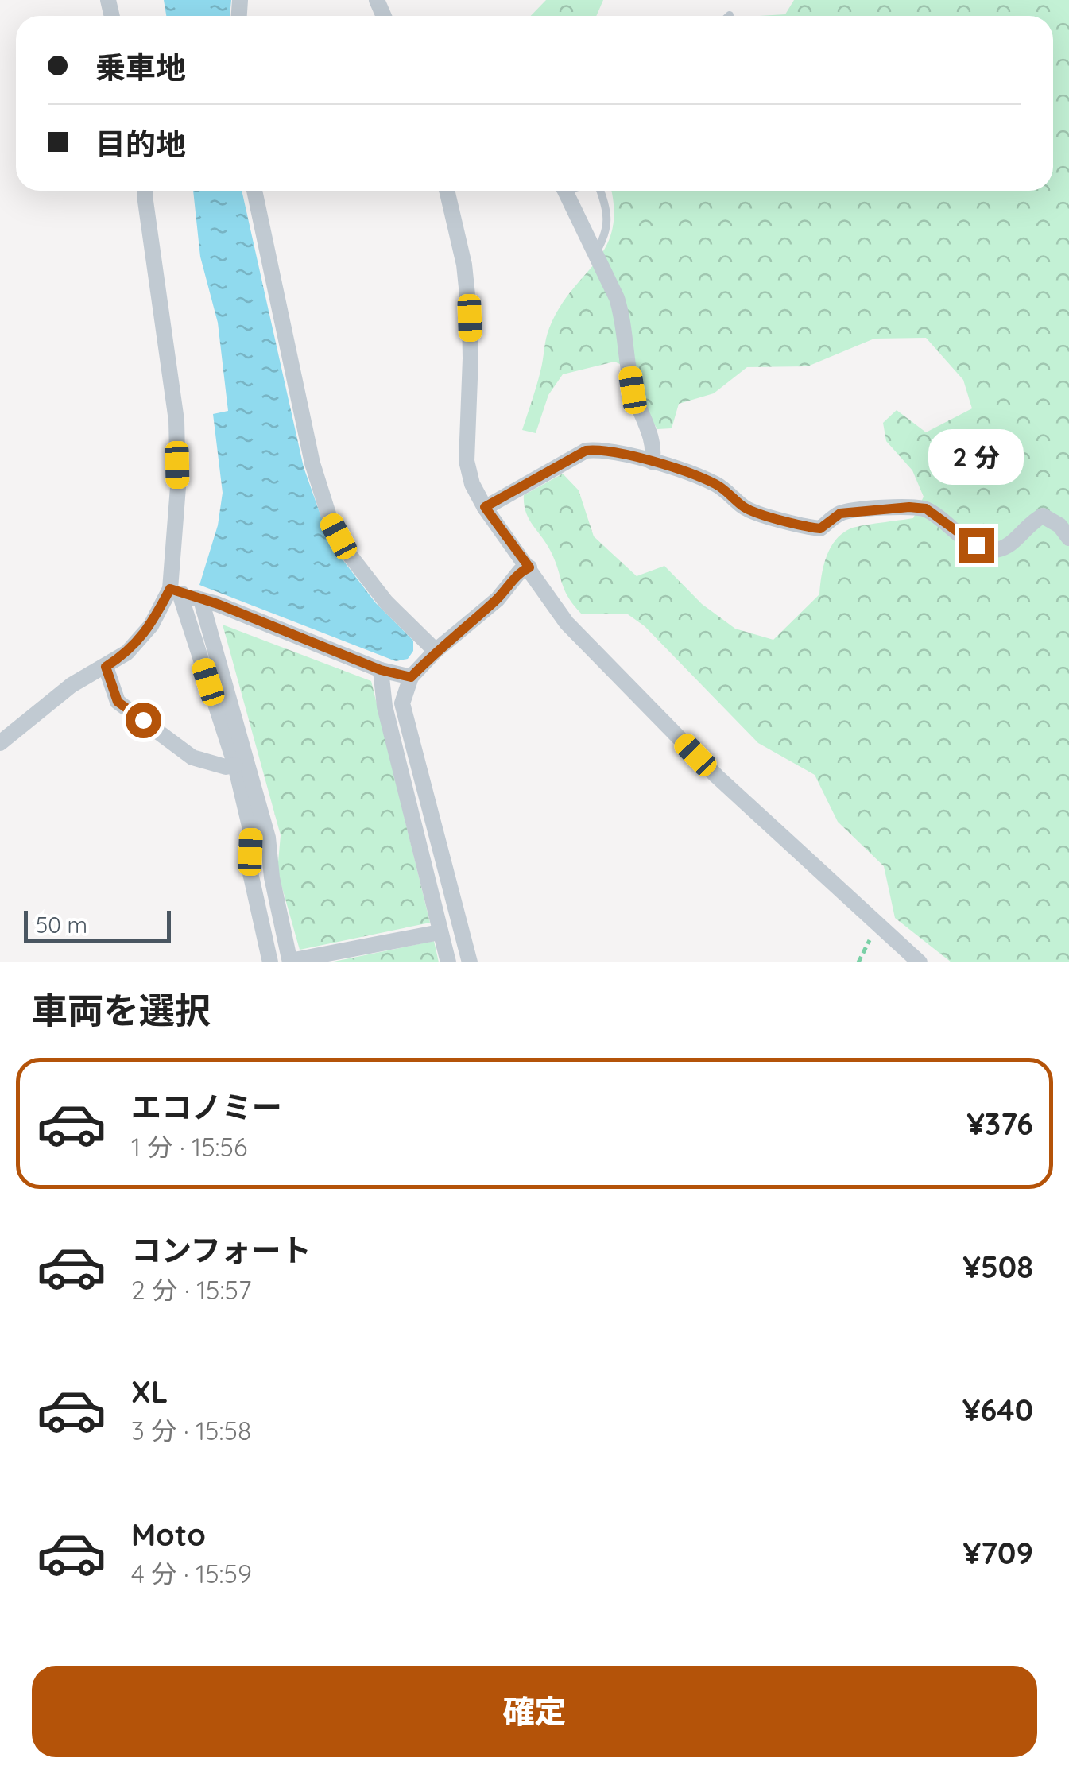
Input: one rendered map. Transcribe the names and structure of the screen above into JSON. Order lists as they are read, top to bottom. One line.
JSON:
{"scale_bar":"50 m","page":{"banner":["乗車地","目的地"],"bubble":"2 分","scale":"50 m","heading":"車両を選択","list":[{"name":"エコノミー","note":"1 分 · 15:56","value":"¥376"},{"name":"コンフォート","note":"2 分 · 15:57","value":"¥508"},{"name":"XL","note":"3 分 · 15:58","value":"¥640"},{"name":"Moto","note":"4 分 · 15:59","value":"¥709"}],"buttons":"確定"}}
